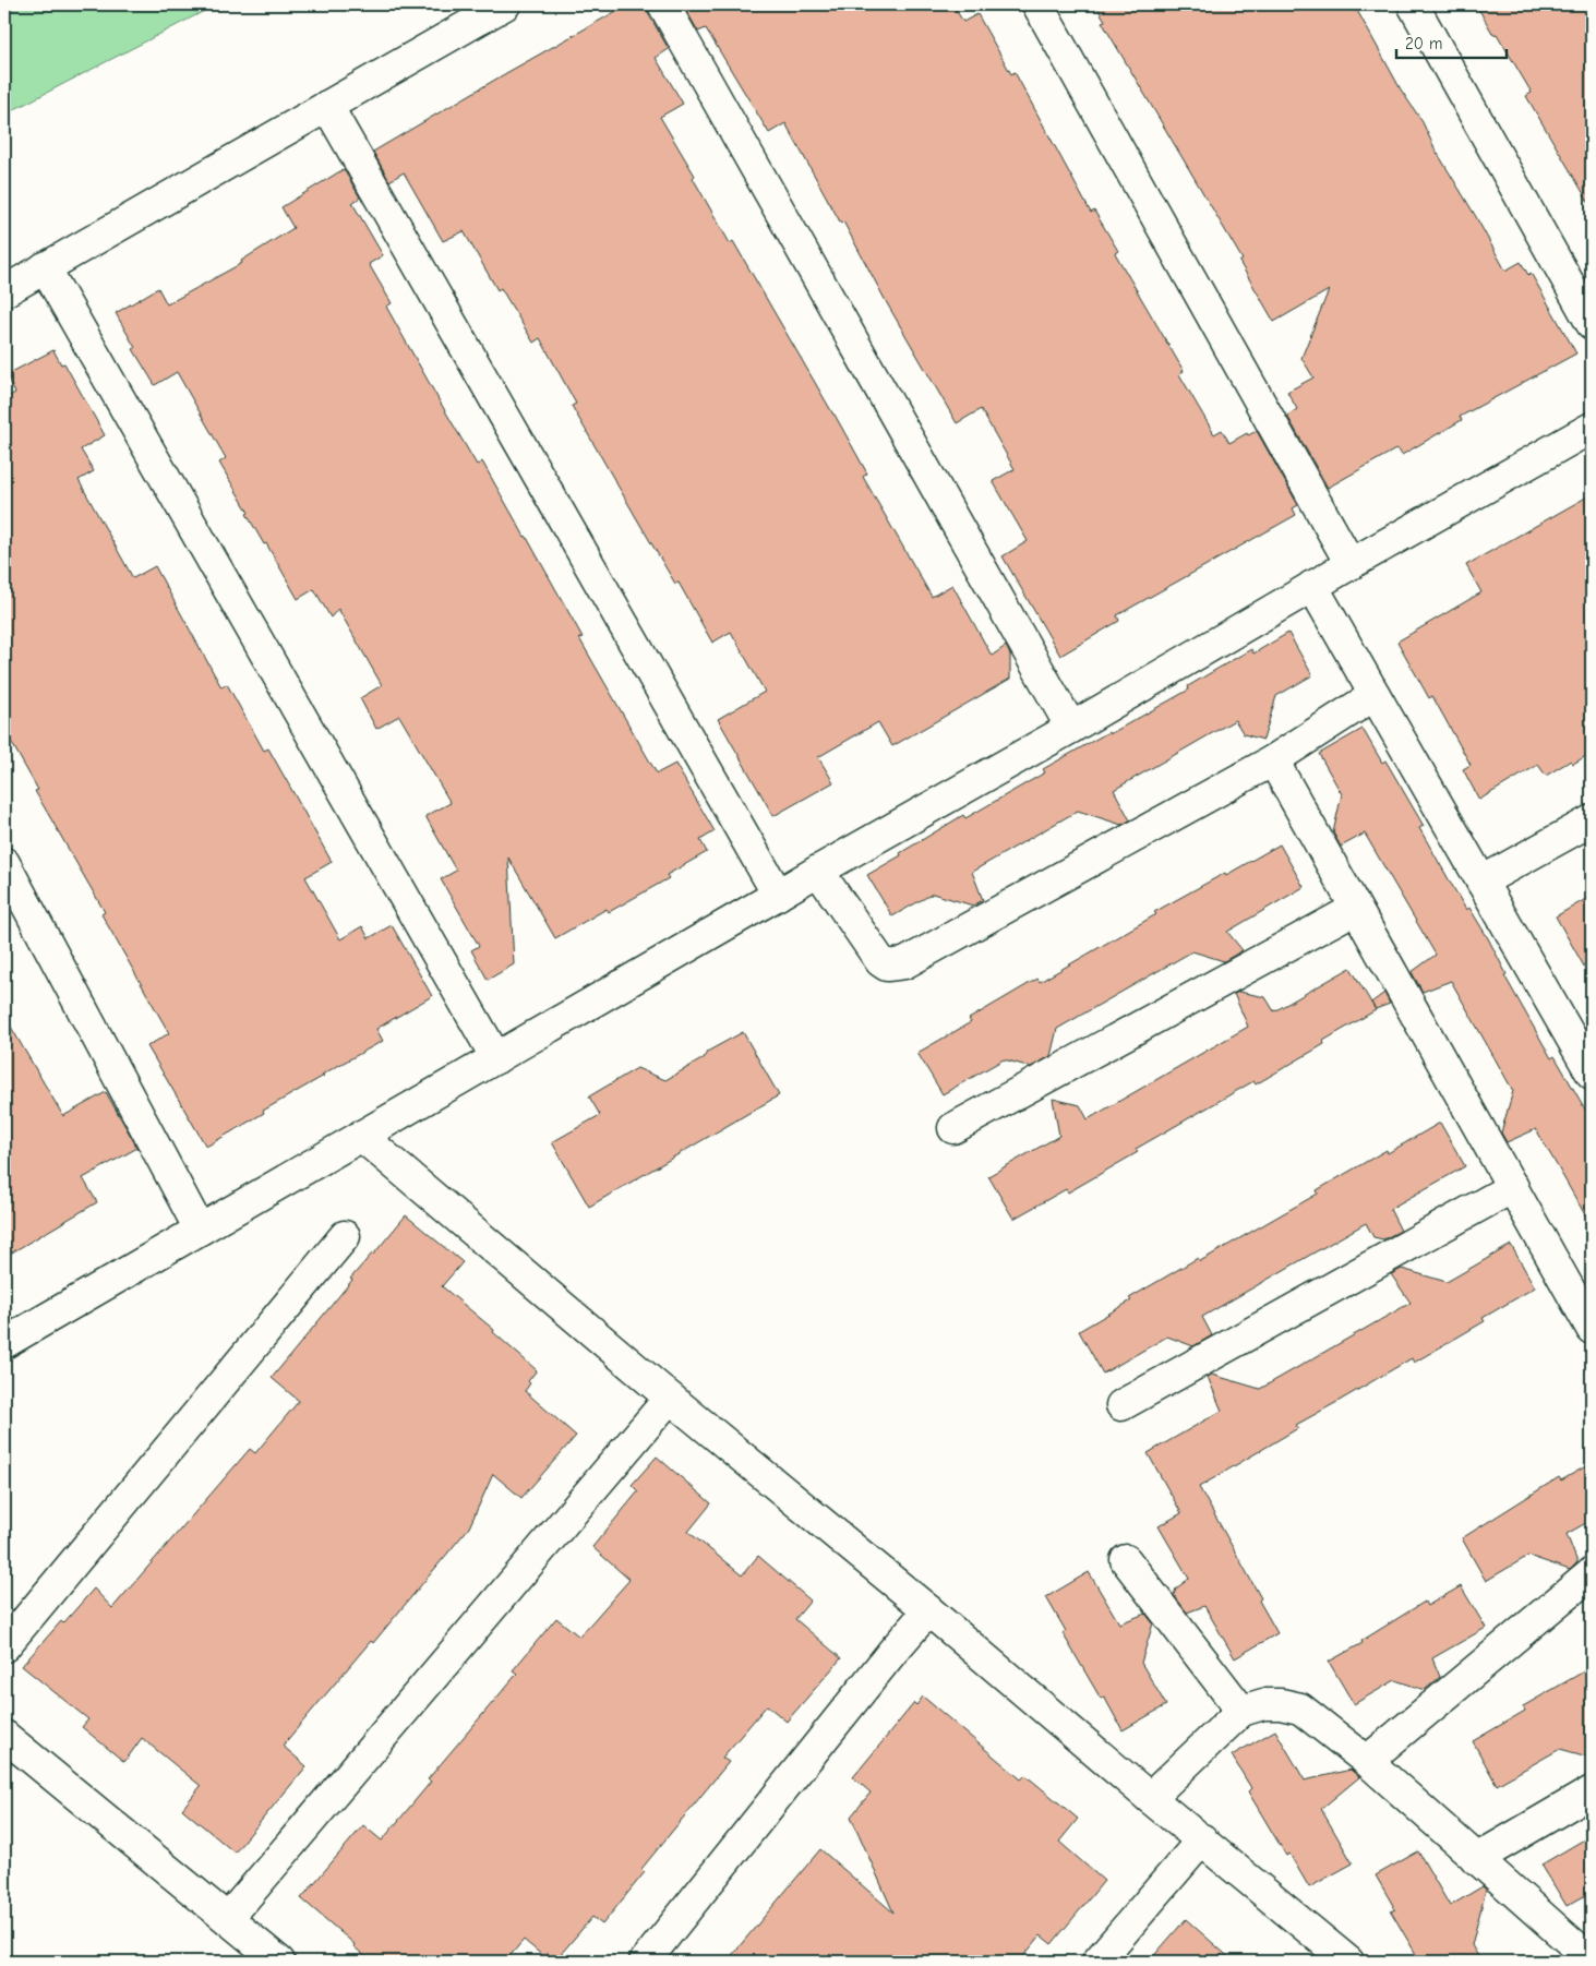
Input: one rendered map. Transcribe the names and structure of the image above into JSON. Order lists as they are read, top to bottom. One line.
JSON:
{"scale_bar":"20 m"}
